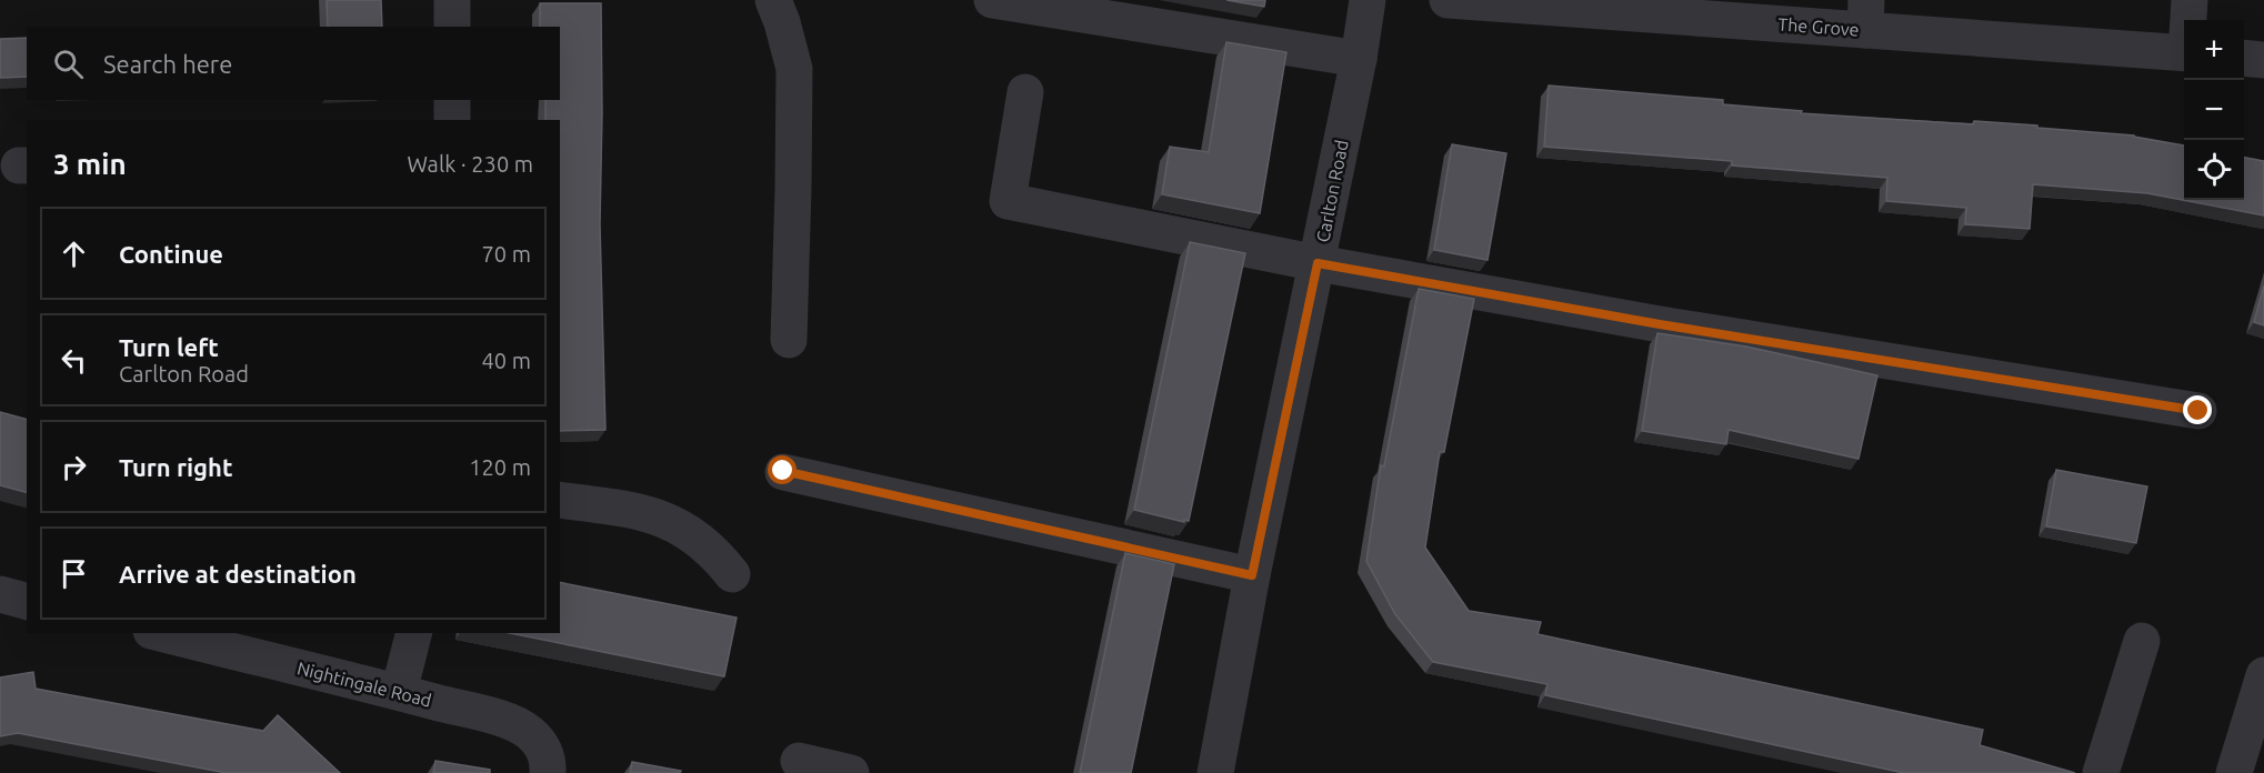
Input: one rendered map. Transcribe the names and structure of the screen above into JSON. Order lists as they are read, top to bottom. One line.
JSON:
{"streets":{"street":["The Grove","Carlton Road","Nightingale Road"]},"page":{"map_buttons":["+","−"],"search":"Search here","heading":["3 min","Walk · 230 m"],"list":[["Continue","70 m"],["Turn left","Carlton Road","40 m"],["Turn right","120 m"],"Arrive at destination"]}}
